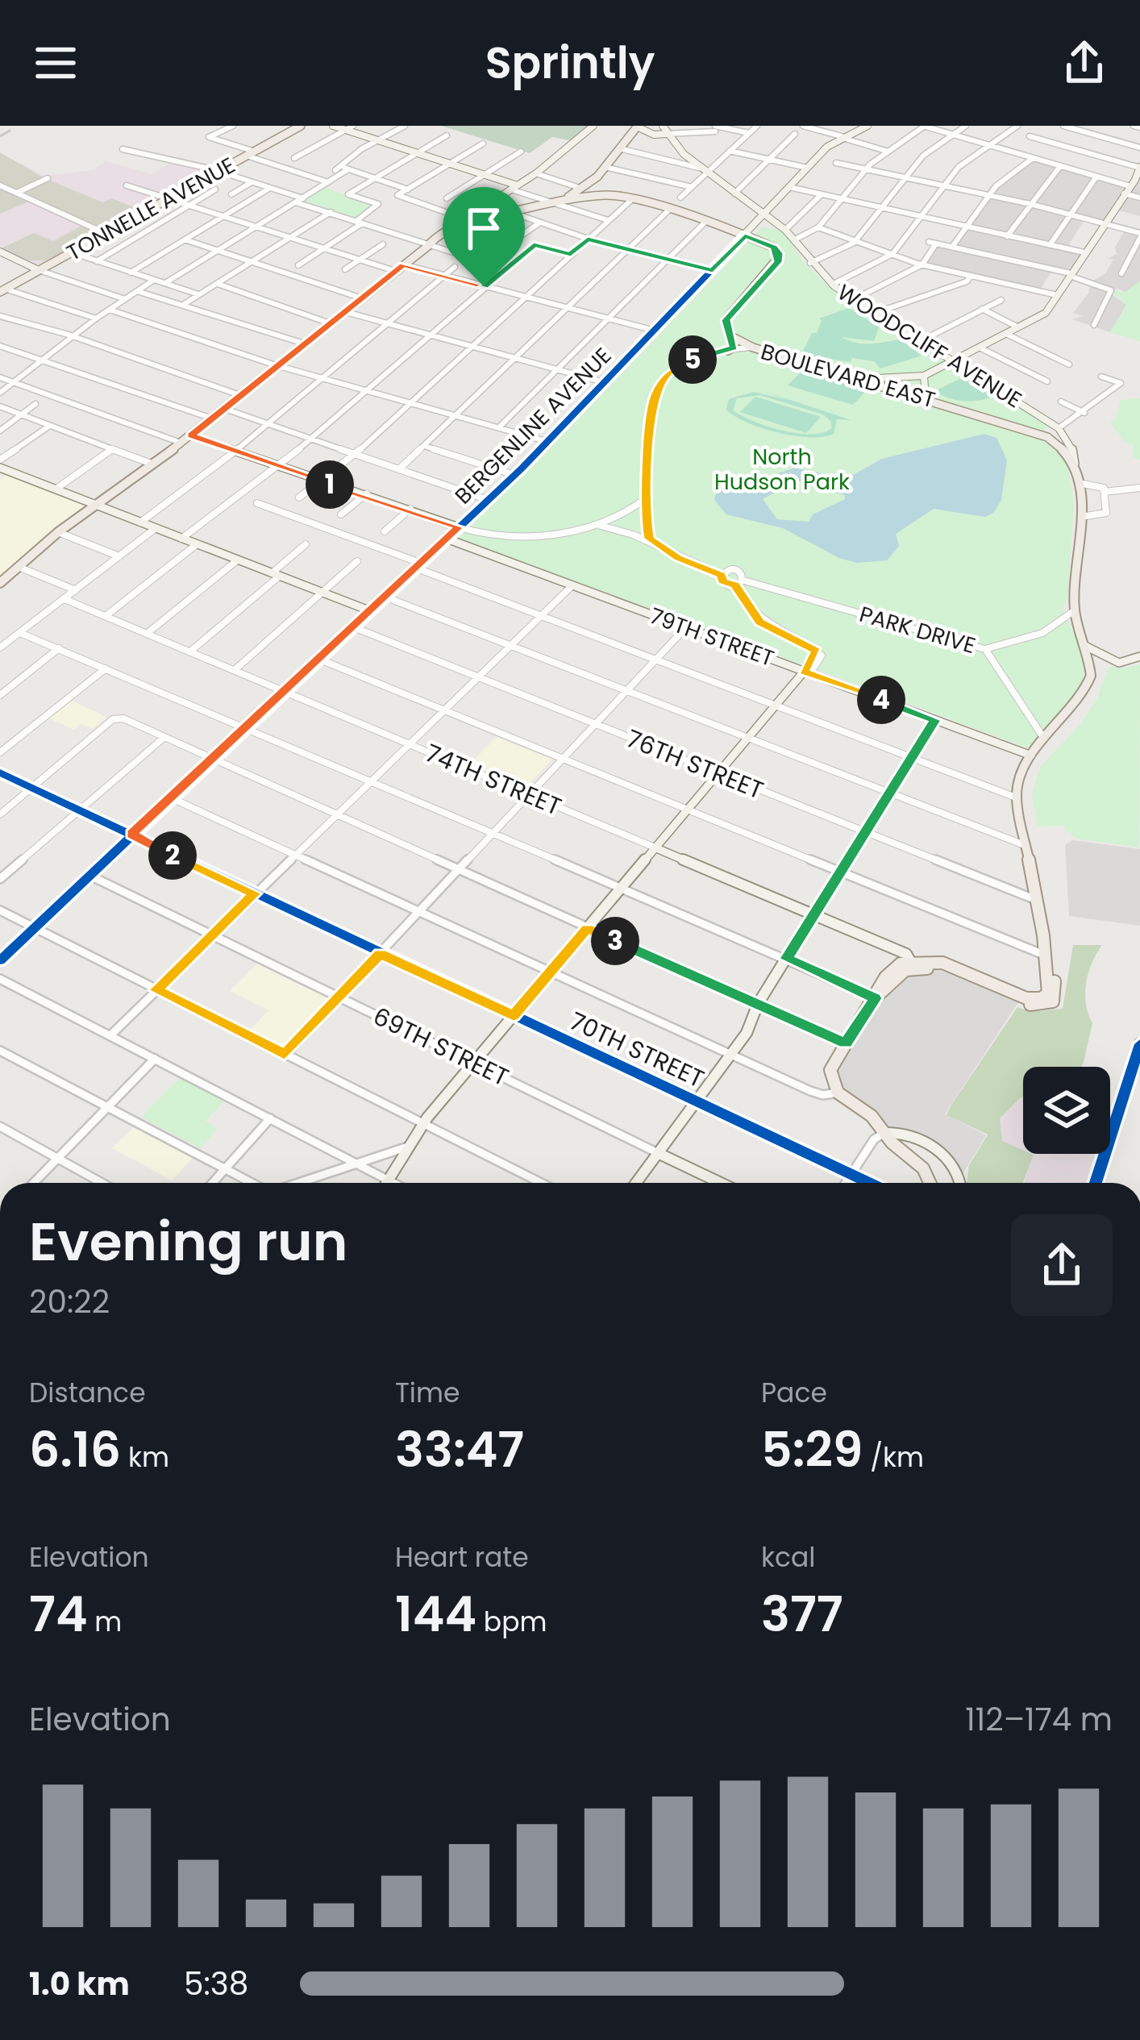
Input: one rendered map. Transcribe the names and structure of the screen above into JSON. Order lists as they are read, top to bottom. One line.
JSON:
{"streets":{"main road":["TONNELLE AVENUE","BOULEVARD EAST"],"street":["WOODCLIFF AVENUE","BERGENLINE AVENUE","PARK DRIVE","79TH STREET","76TH STREET","74TH STREET","69TH STREET","70TH STREET"]},"crossings":[["BOULEVARD EAST","BERGENLINE AVENUE"],["BERGENLINE AVENUE","79TH STREET"],["BERGENLINE AVENUE","76TH STREET"],["BERGENLINE AVENUE","74TH STREET"],["BERGENLINE AVENUE","69TH STREET"],["BERGENLINE AVENUE","70TH STREET"],["PARK DRIVE","79TH STREET"]],"parks":["North Hudson Park"],"page":{"header":"Sprintly","pins":["5","1","4","2","3"],"heading":["Evening run","20:22"],"stats":[["Distance","6.16 km"],["Time","33:47"],["Pace","5:29 /km"],["Elevation","74 m"],["Heart rate","144 bpm"],["kcal","377"]],"chart":["Elevation","112–174 m"],"list":[{"name":"1.0 km","note":"5:38"}]}}
